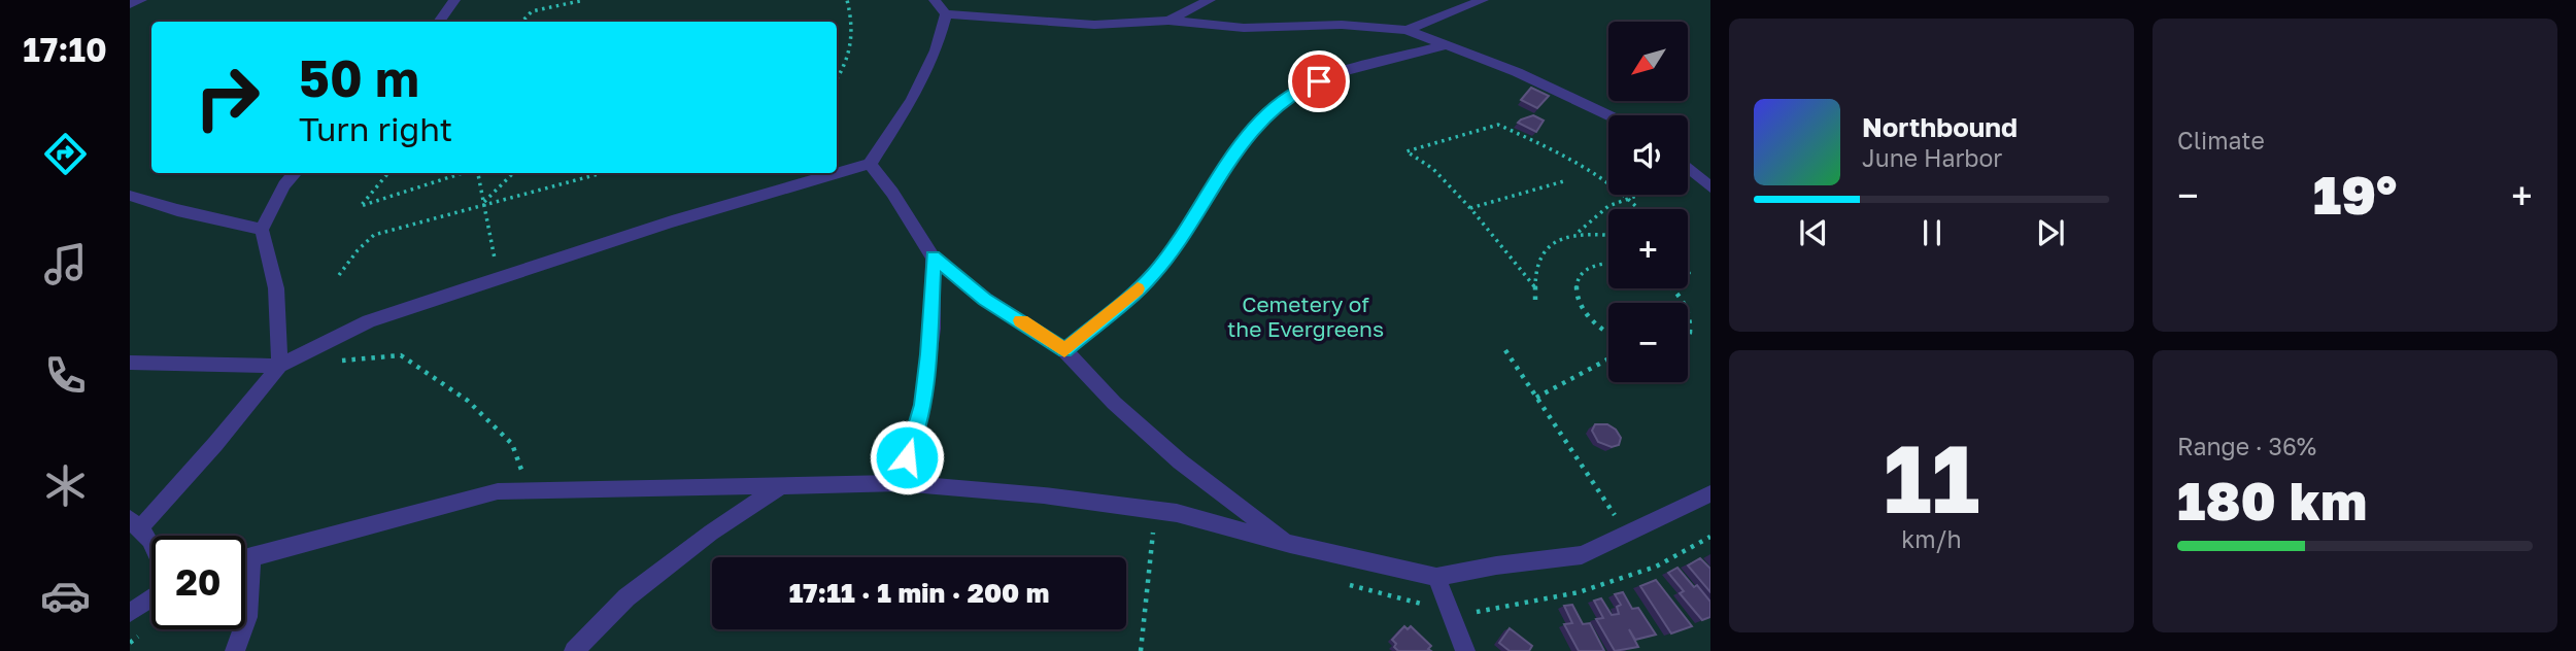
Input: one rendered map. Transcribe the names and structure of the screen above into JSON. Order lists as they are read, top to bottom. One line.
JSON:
{"parks":["Cemetery of the Evergreens"],"north":"bottom left","page":{"tabs":"17:10","tile":["Climate",["11","km/h"],["Range · 36%","180 km"]],"map_buttons":["+","−"],"turn":["50 m","Turn right"],"song":["Northbound","June Harbor"],"heat":["−","19°","+"],"limit":"20","trip":"17:11 · 1 min · 200 m"}}
